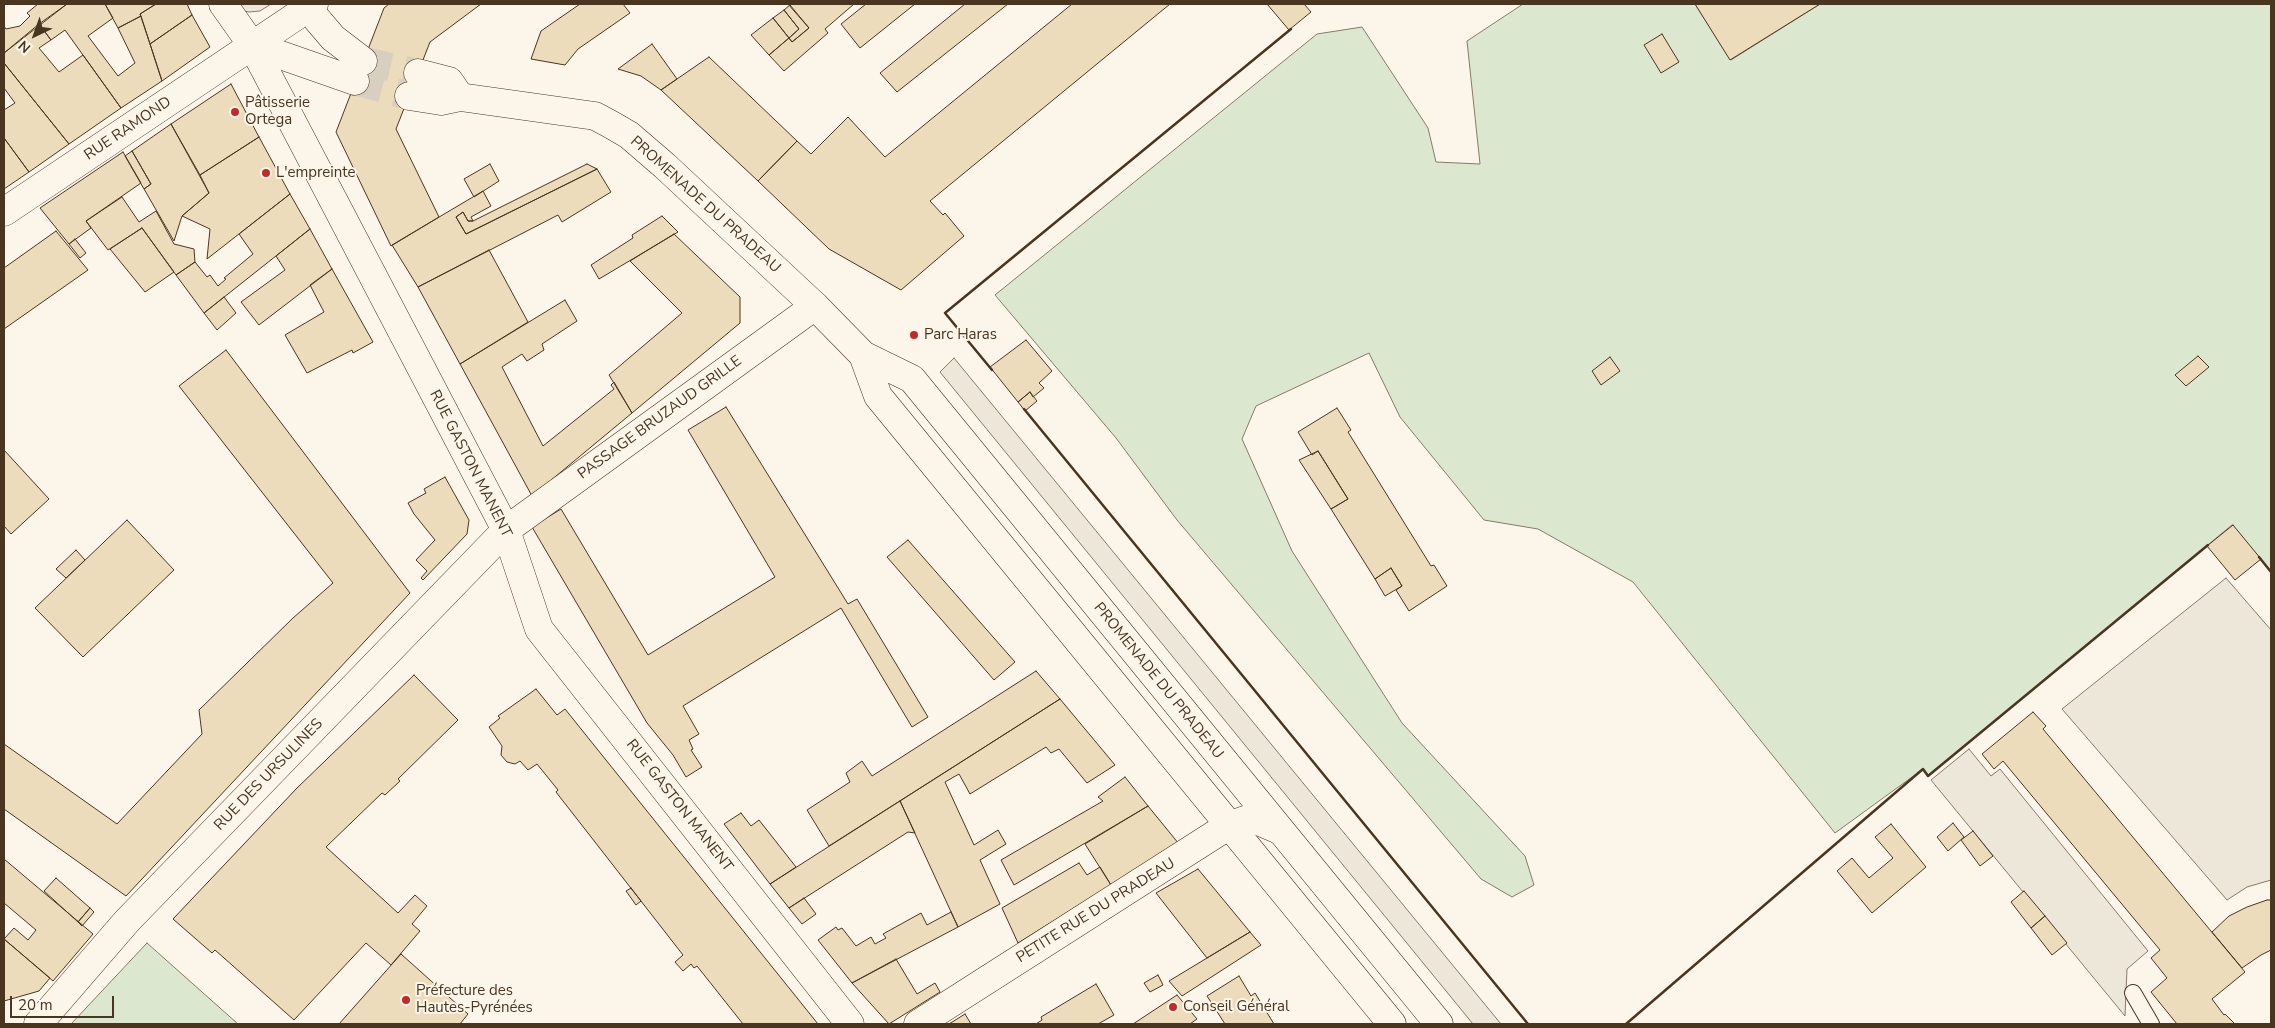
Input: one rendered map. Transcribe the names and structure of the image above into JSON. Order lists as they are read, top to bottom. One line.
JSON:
{"streets":{"street":["RUE RAMOND","PROMENADE DU PRADEAU","PASSAGE BRUZAUD GRILLE","RUE GASTON MANENT","RUE DES URSULINES","PETITE RUE DU PRADEAU"]},"crossings":[["RUE RAMOND","RUE GASTON MANENT"],["PROMENADE DU PRADEAU","PASSAGE BRUZAUD GRILLE"],["PROMENADE DU PRADEAU","PETITE RUE DU PRADEAU"],["PASSAGE BRUZAUD GRILLE","RUE GASTON MANENT"],["PASSAGE BRUZAUD GRILLE","RUE DES URSULINES"],["RUE GASTON MANENT","RUE DES URSULINES"]],"places":["Pâtisserie Ortega","L'empreinte","Parc Haras","Préfecture des Hautes-Pyrénées","Conseil Général"],"scale_bar":"20 m","north":"bottom left"}
